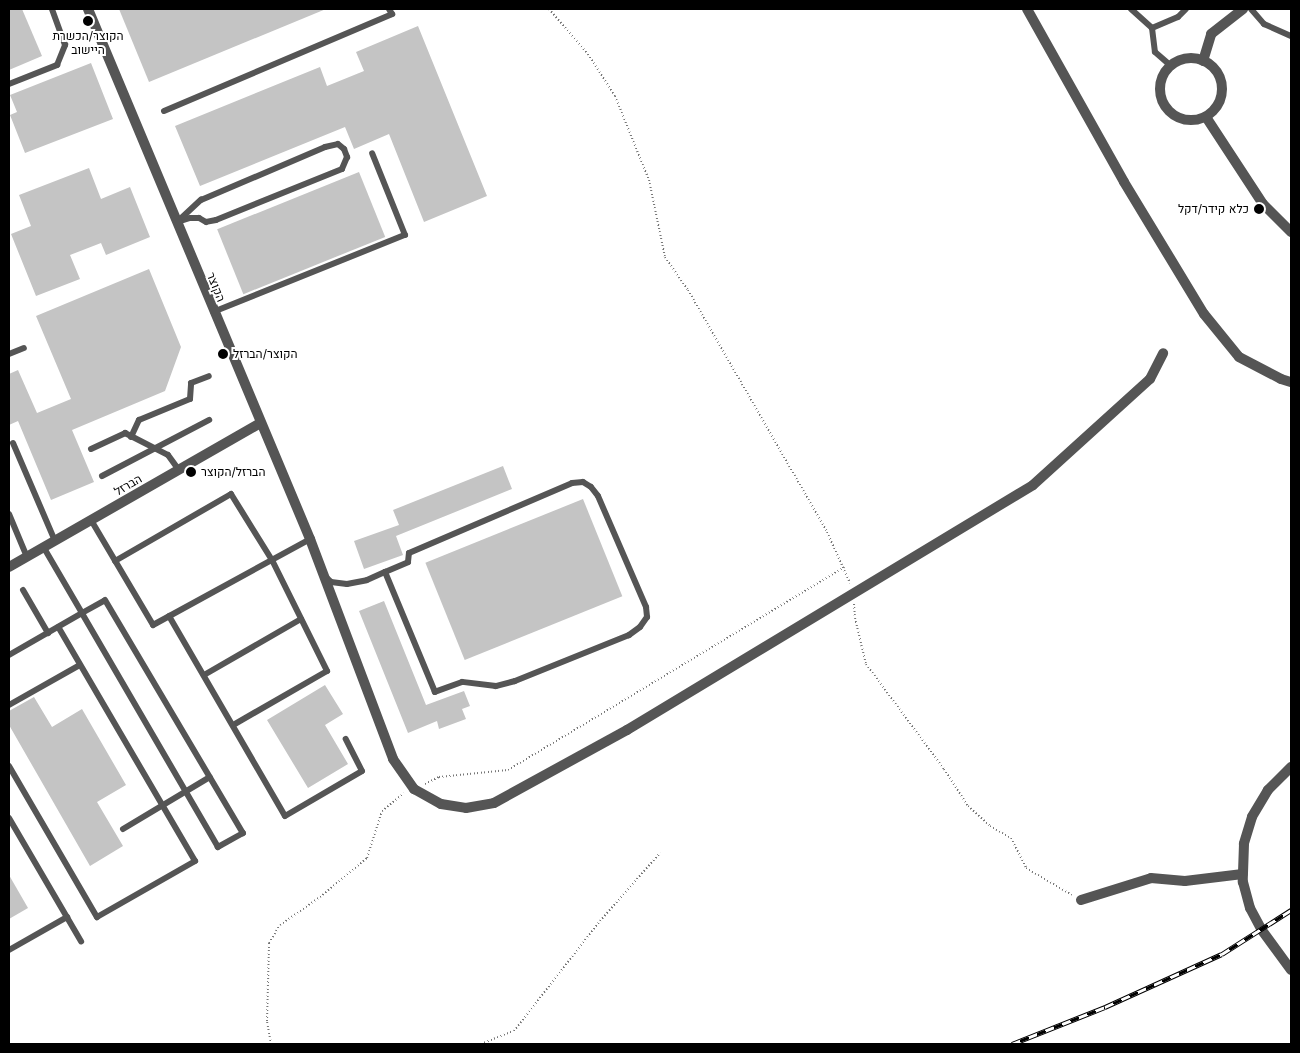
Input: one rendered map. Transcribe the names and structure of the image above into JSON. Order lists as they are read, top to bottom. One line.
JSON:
{"streets":{"street":["הקוצר","הברזל"]},"crossings":[["הקוצר","הברזל"]],"places":["הקוצר/הכשרת היישוב","כלא קידר/דקל","הקוצר/הברזל","הברזל/הקוצר"]}
